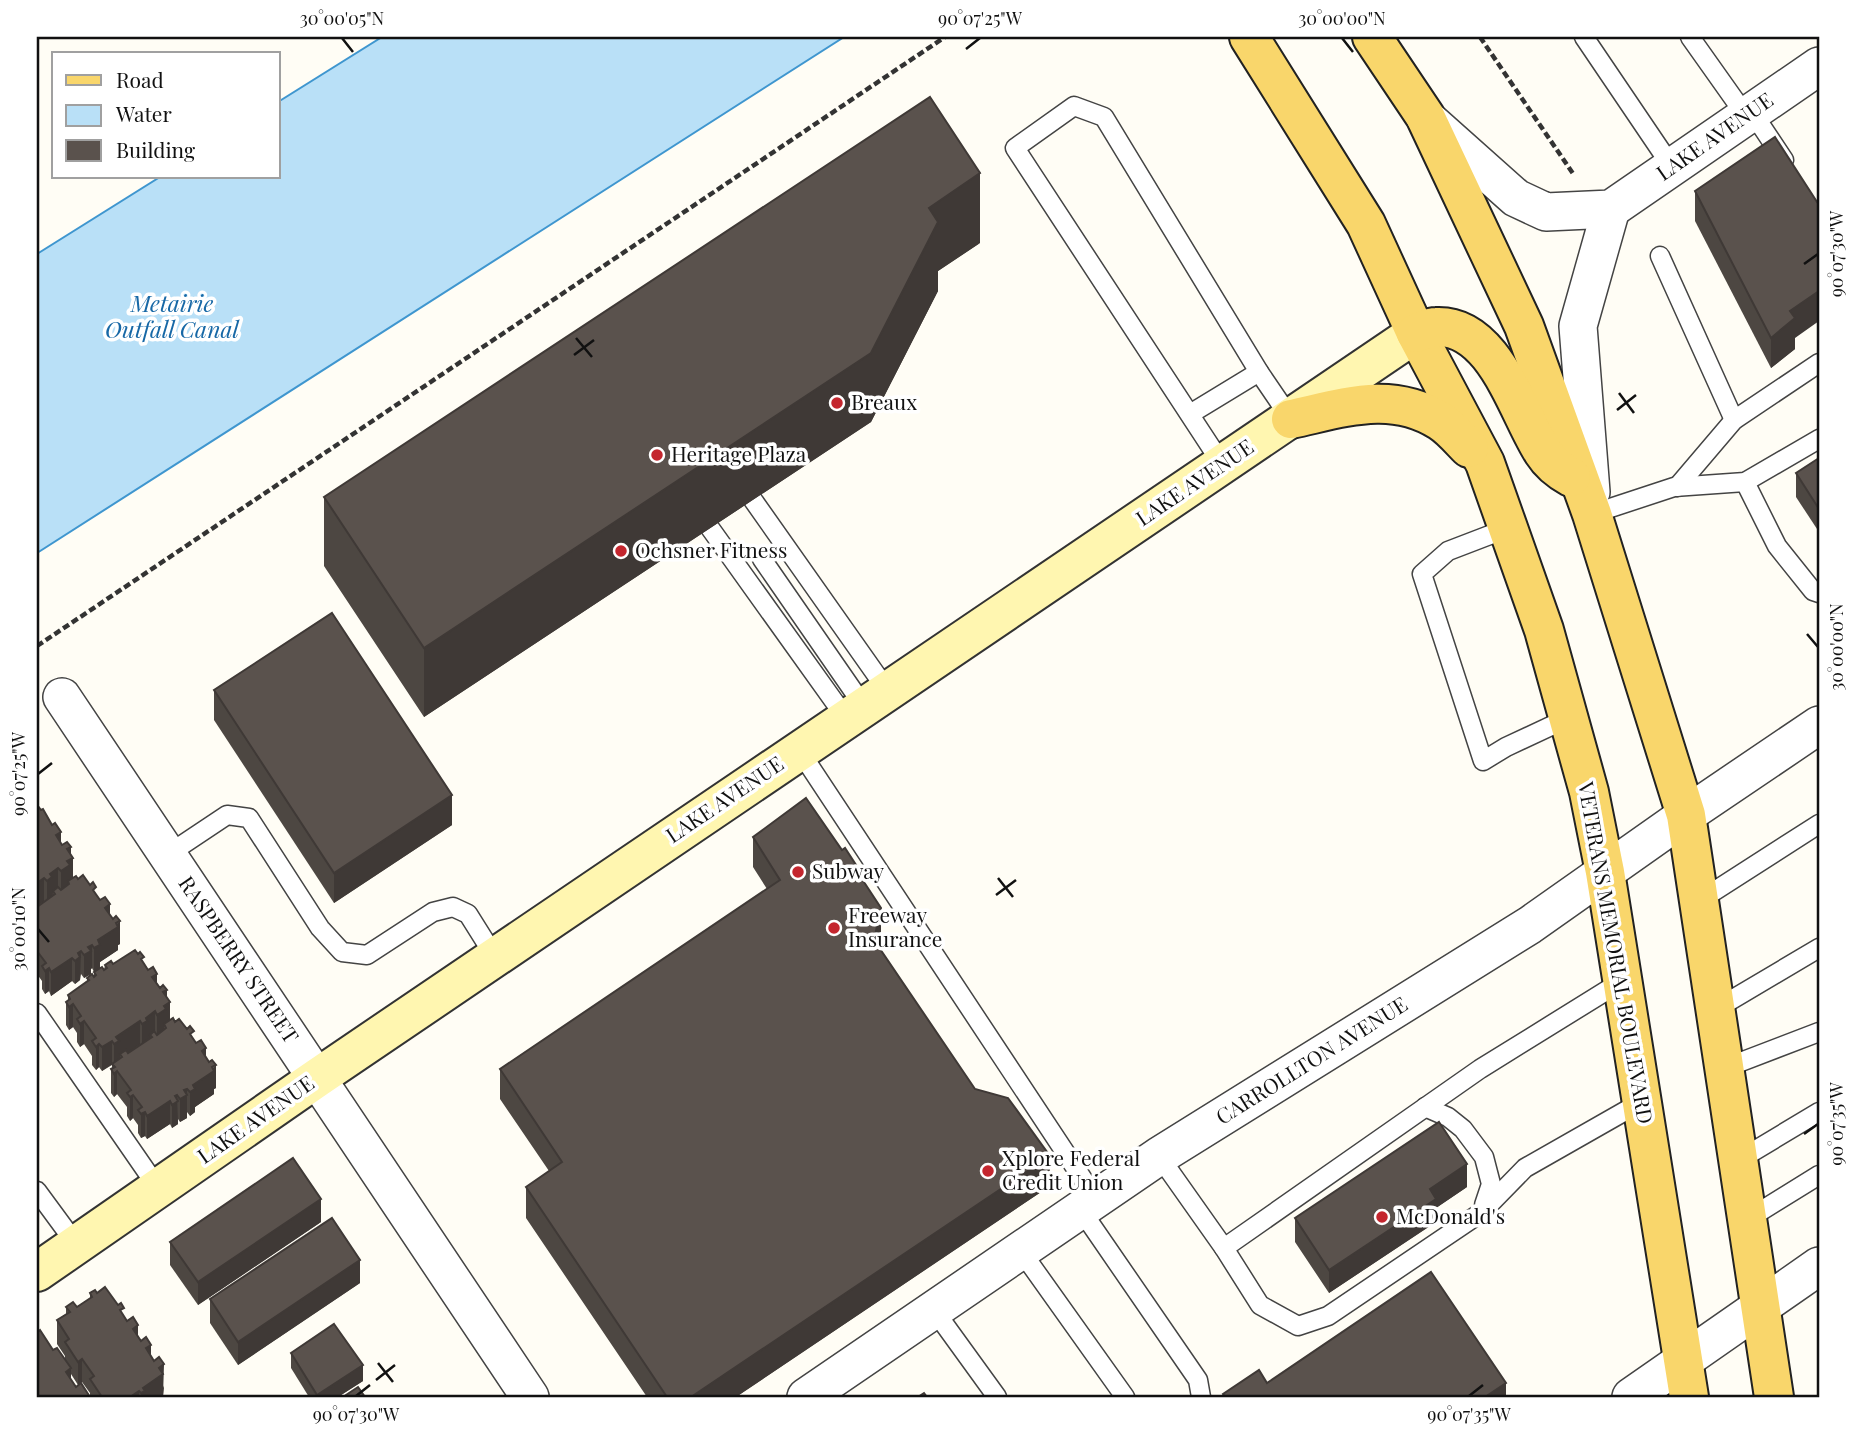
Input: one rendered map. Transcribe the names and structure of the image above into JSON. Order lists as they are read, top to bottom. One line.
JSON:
{"streets":{"main road":["VETERANS MEMORIAL BOULEVARD"],"street":["LAKE AVENUE","RASPBERRY STREET","CARROLLTON AVENUE"]},"crossings":[["LAKE AVENUE","VETERANS MEMORIAL BOULEVARD"],["LAKE AVENUE","RASPBERRY STREET"],["VETERANS MEMORIAL BOULEVARD","CARROLLTON AVENUE"]],"water":["Metairie Outfall Canal"],"places":["Breaux","Heritage Plaza","Ochsner Fitness","Subway","Freeway Insurance","Xplore Federal Credit Union","McDonald's"],"legend":["Road","Water","Building"],"coordinates":["30°00'05\"N","90°07'25\"W","30°00'00\"N","90°07'30\"W","30°00'10\"N","90°07'35\"W"]}
